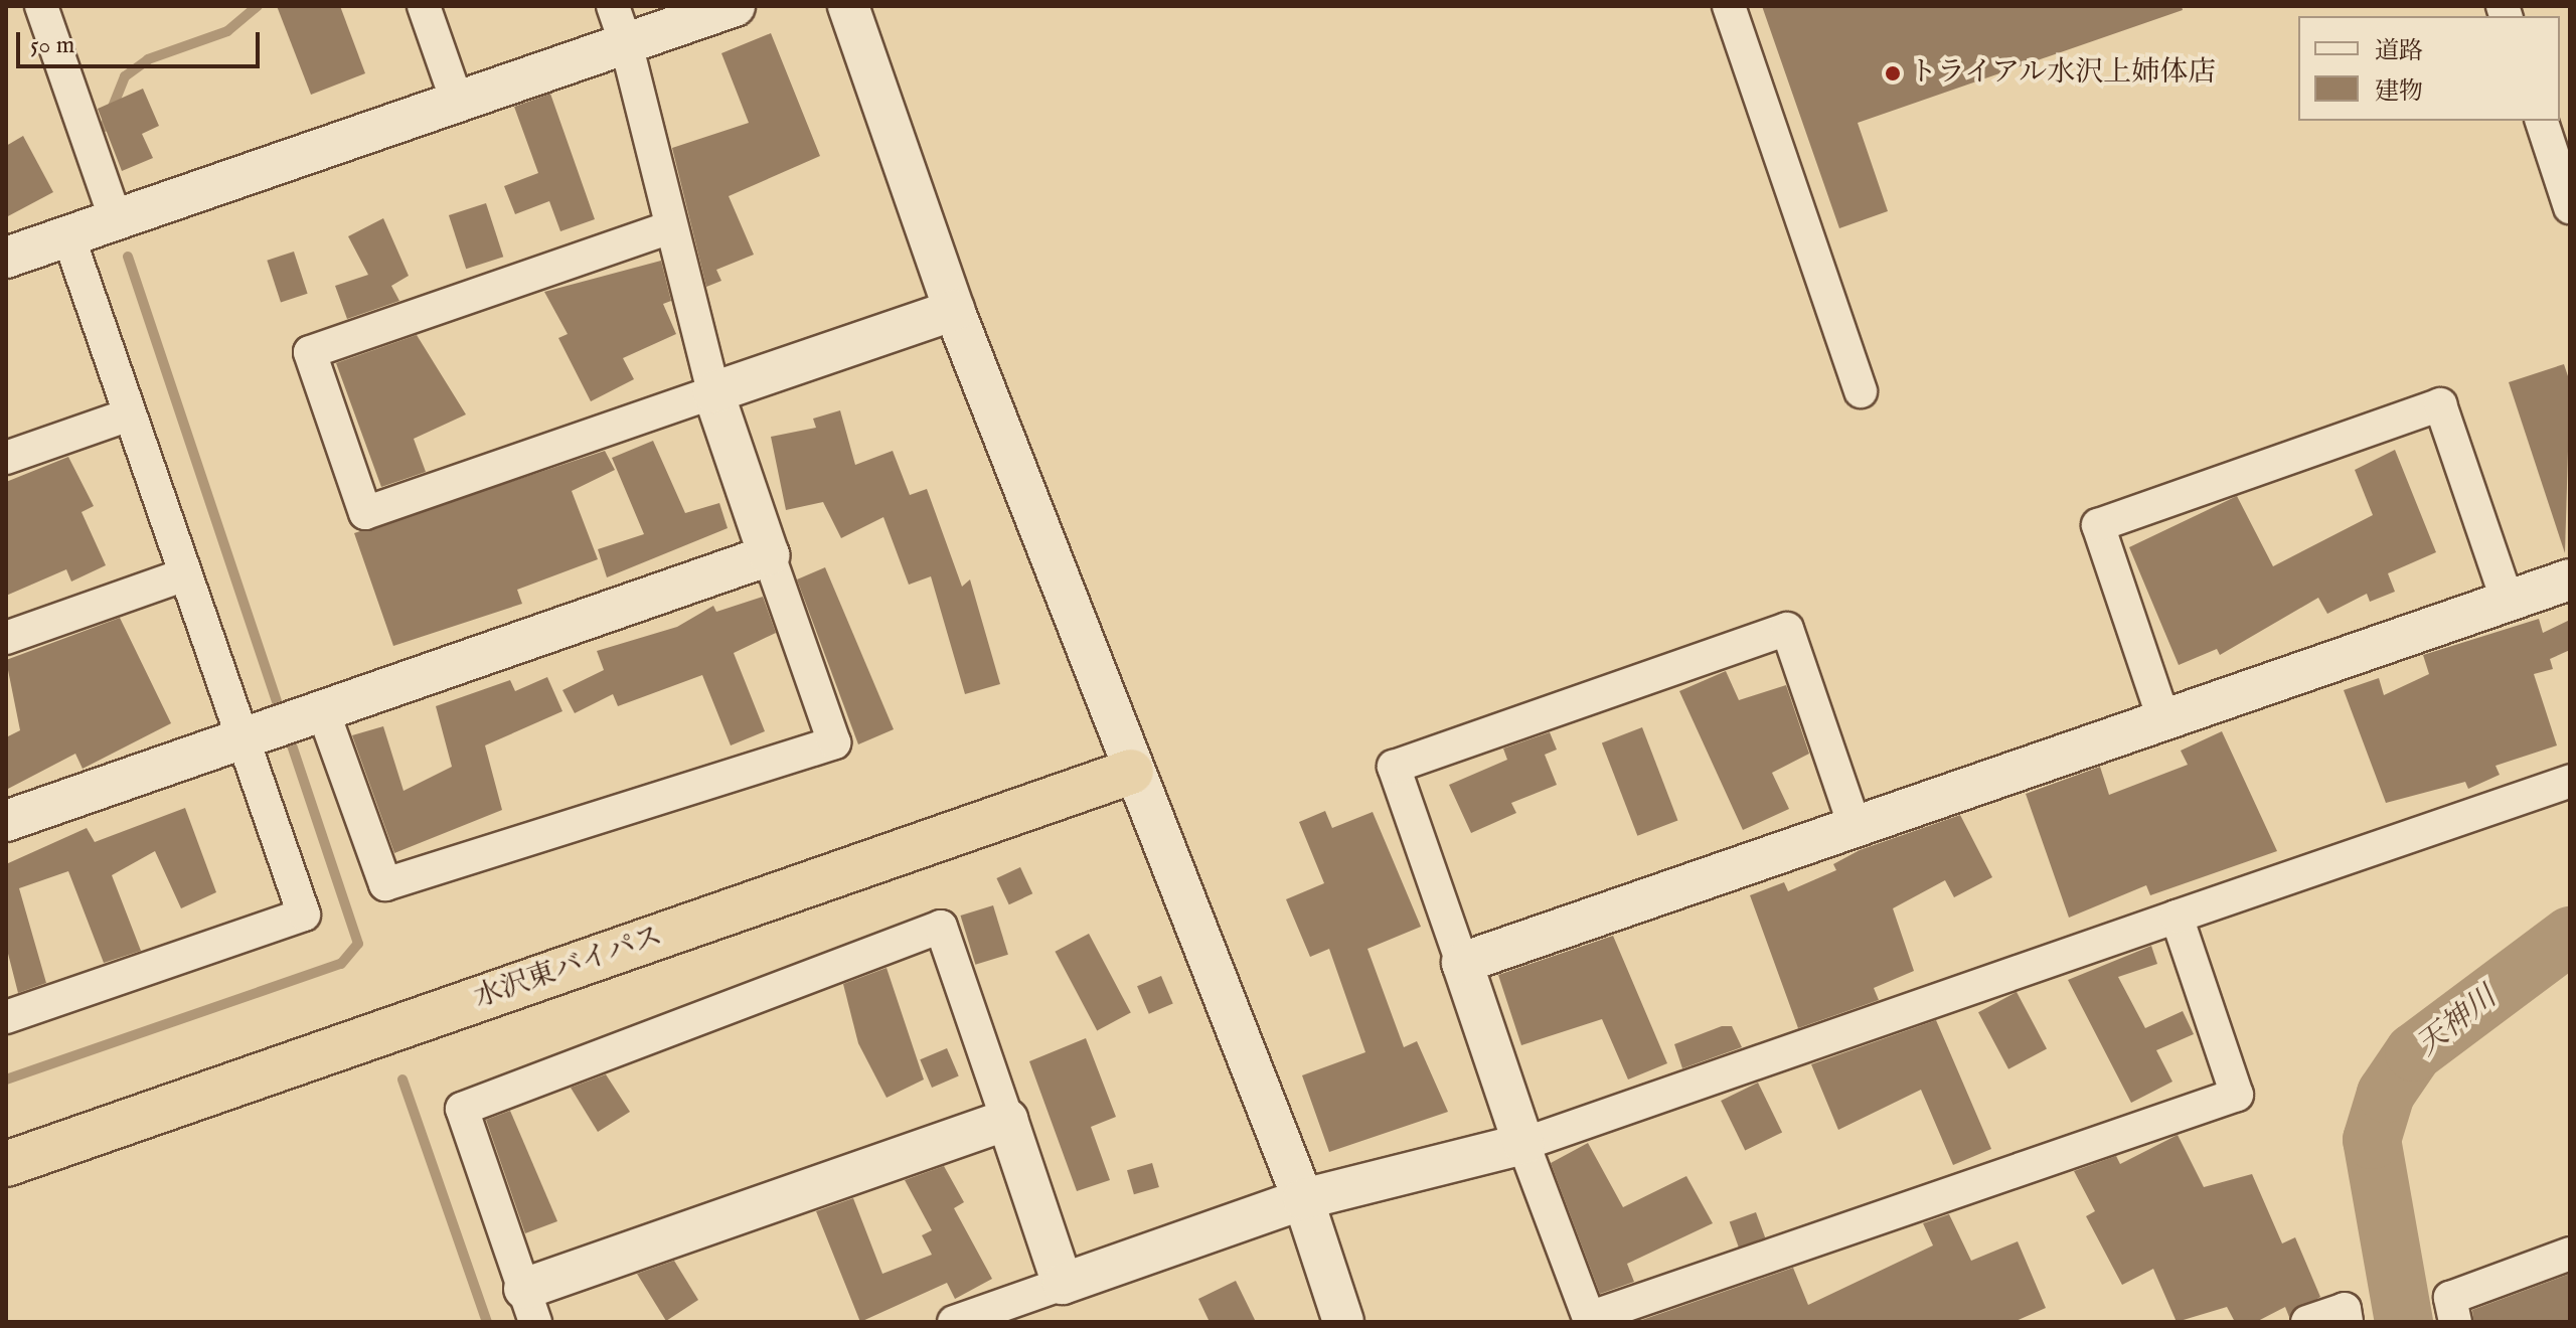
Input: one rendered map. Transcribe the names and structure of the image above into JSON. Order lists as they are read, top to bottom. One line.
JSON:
{"streets":{"highway":["水沢東バイパス"]},"water":["天神川"],"places":["トライアル水沢上姉体店"],"legend":["道路","建物"],"scale_bar":"50 m"}
